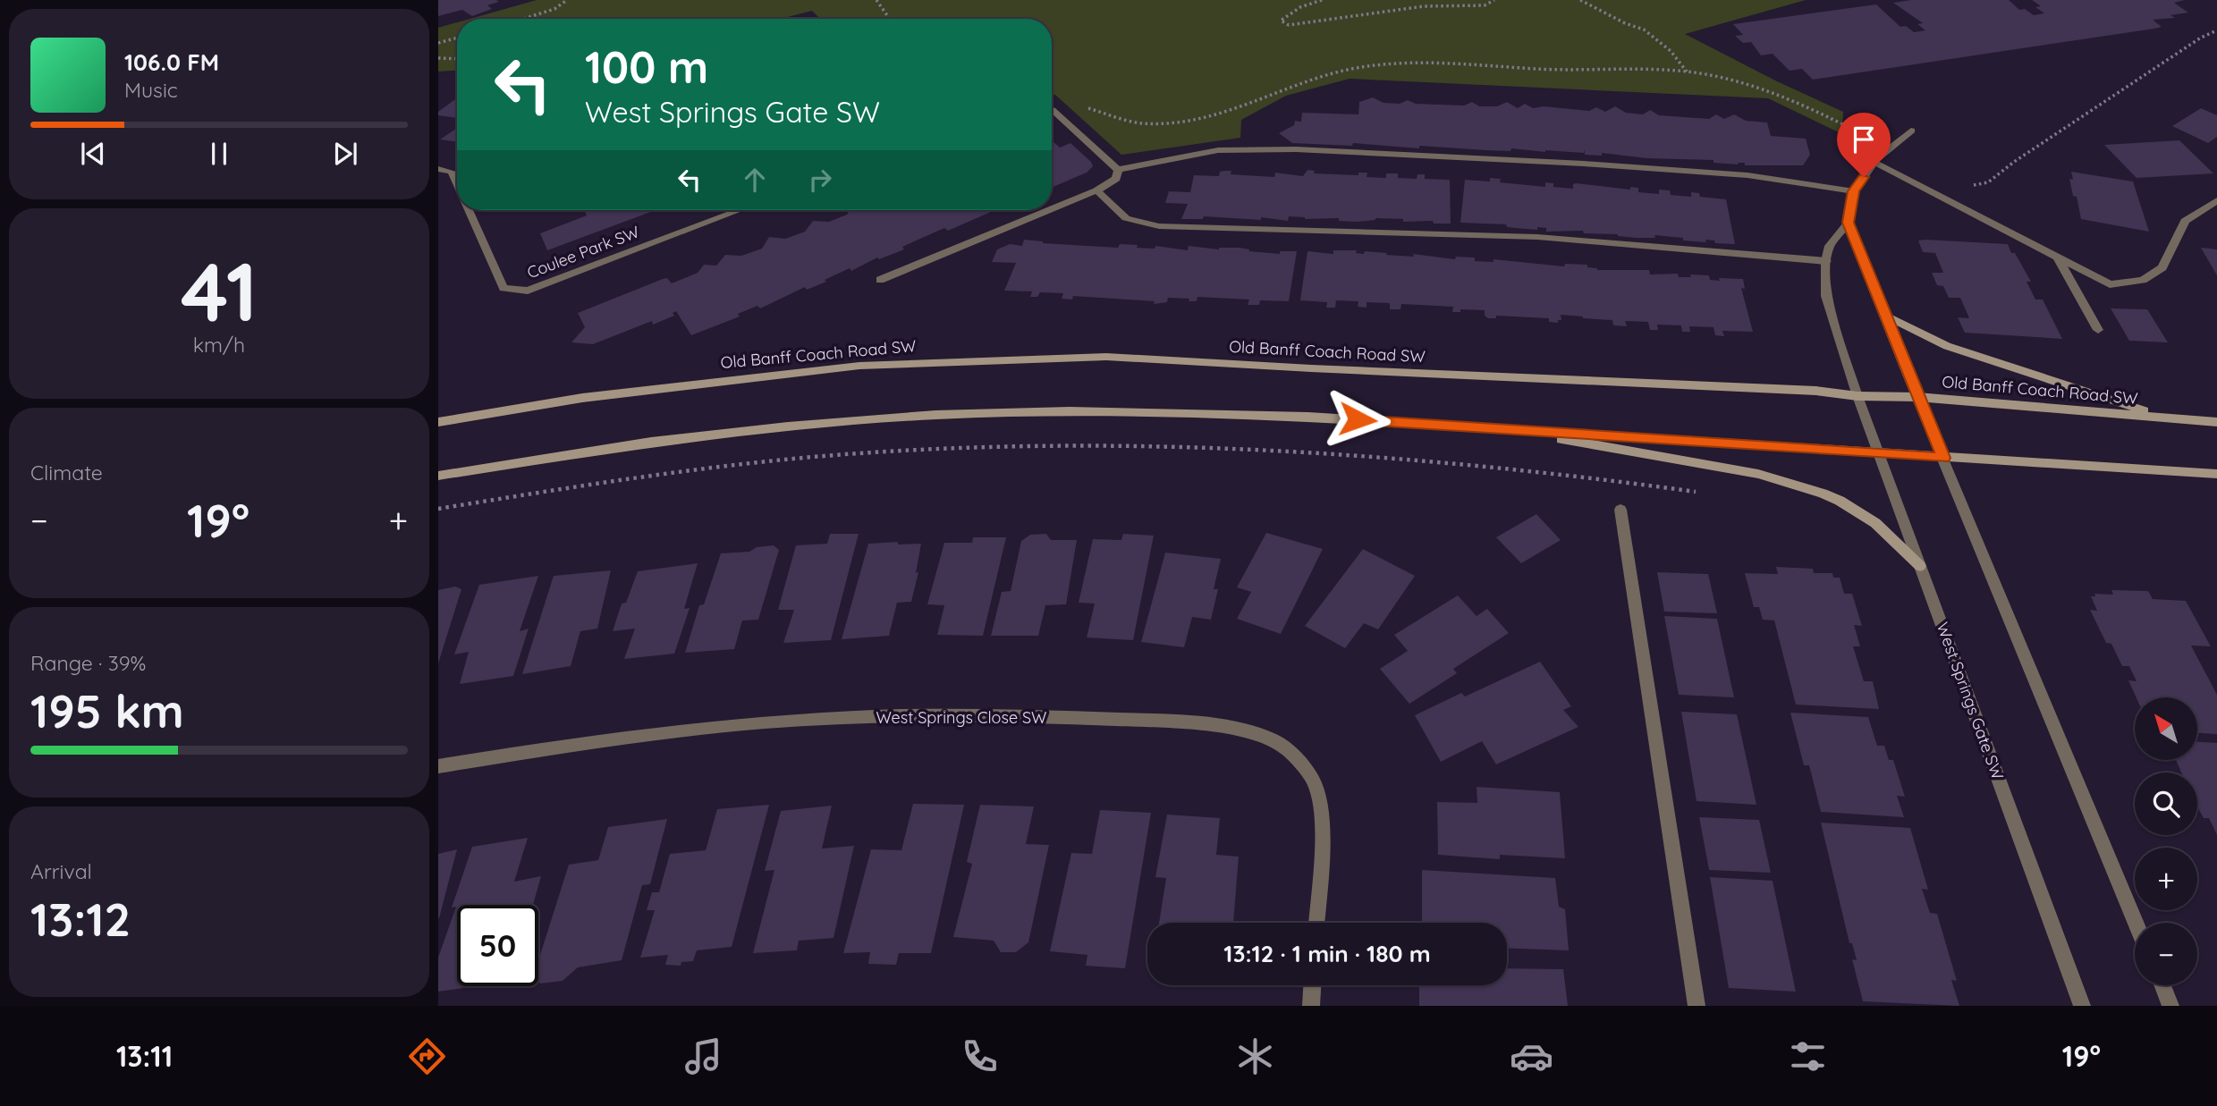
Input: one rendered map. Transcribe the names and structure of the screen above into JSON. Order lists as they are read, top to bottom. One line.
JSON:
{"streets":{"main road":["Old Banff Coach Road SW"],"street":["Coulee Park SW","West Springs Gate SW","West Springs Close SW"]},"crossings":[["Old Banff Coach Road SW","West Springs Gate SW"]],"north":"top left","page":{"turn":["100 m","West Springs Gate SW"],"song":["106.0 FM","Music"],"tile":[["41","km/h"],"Climate",["Range · 39%","195 km"],["Arrival","13:12"]],"heat":["−","19°","+"],"map_buttons":["+","−"],"limit":"50","trip":"13:12 · 1 min · 180 m","tabs":["13:11","19°"]}}
